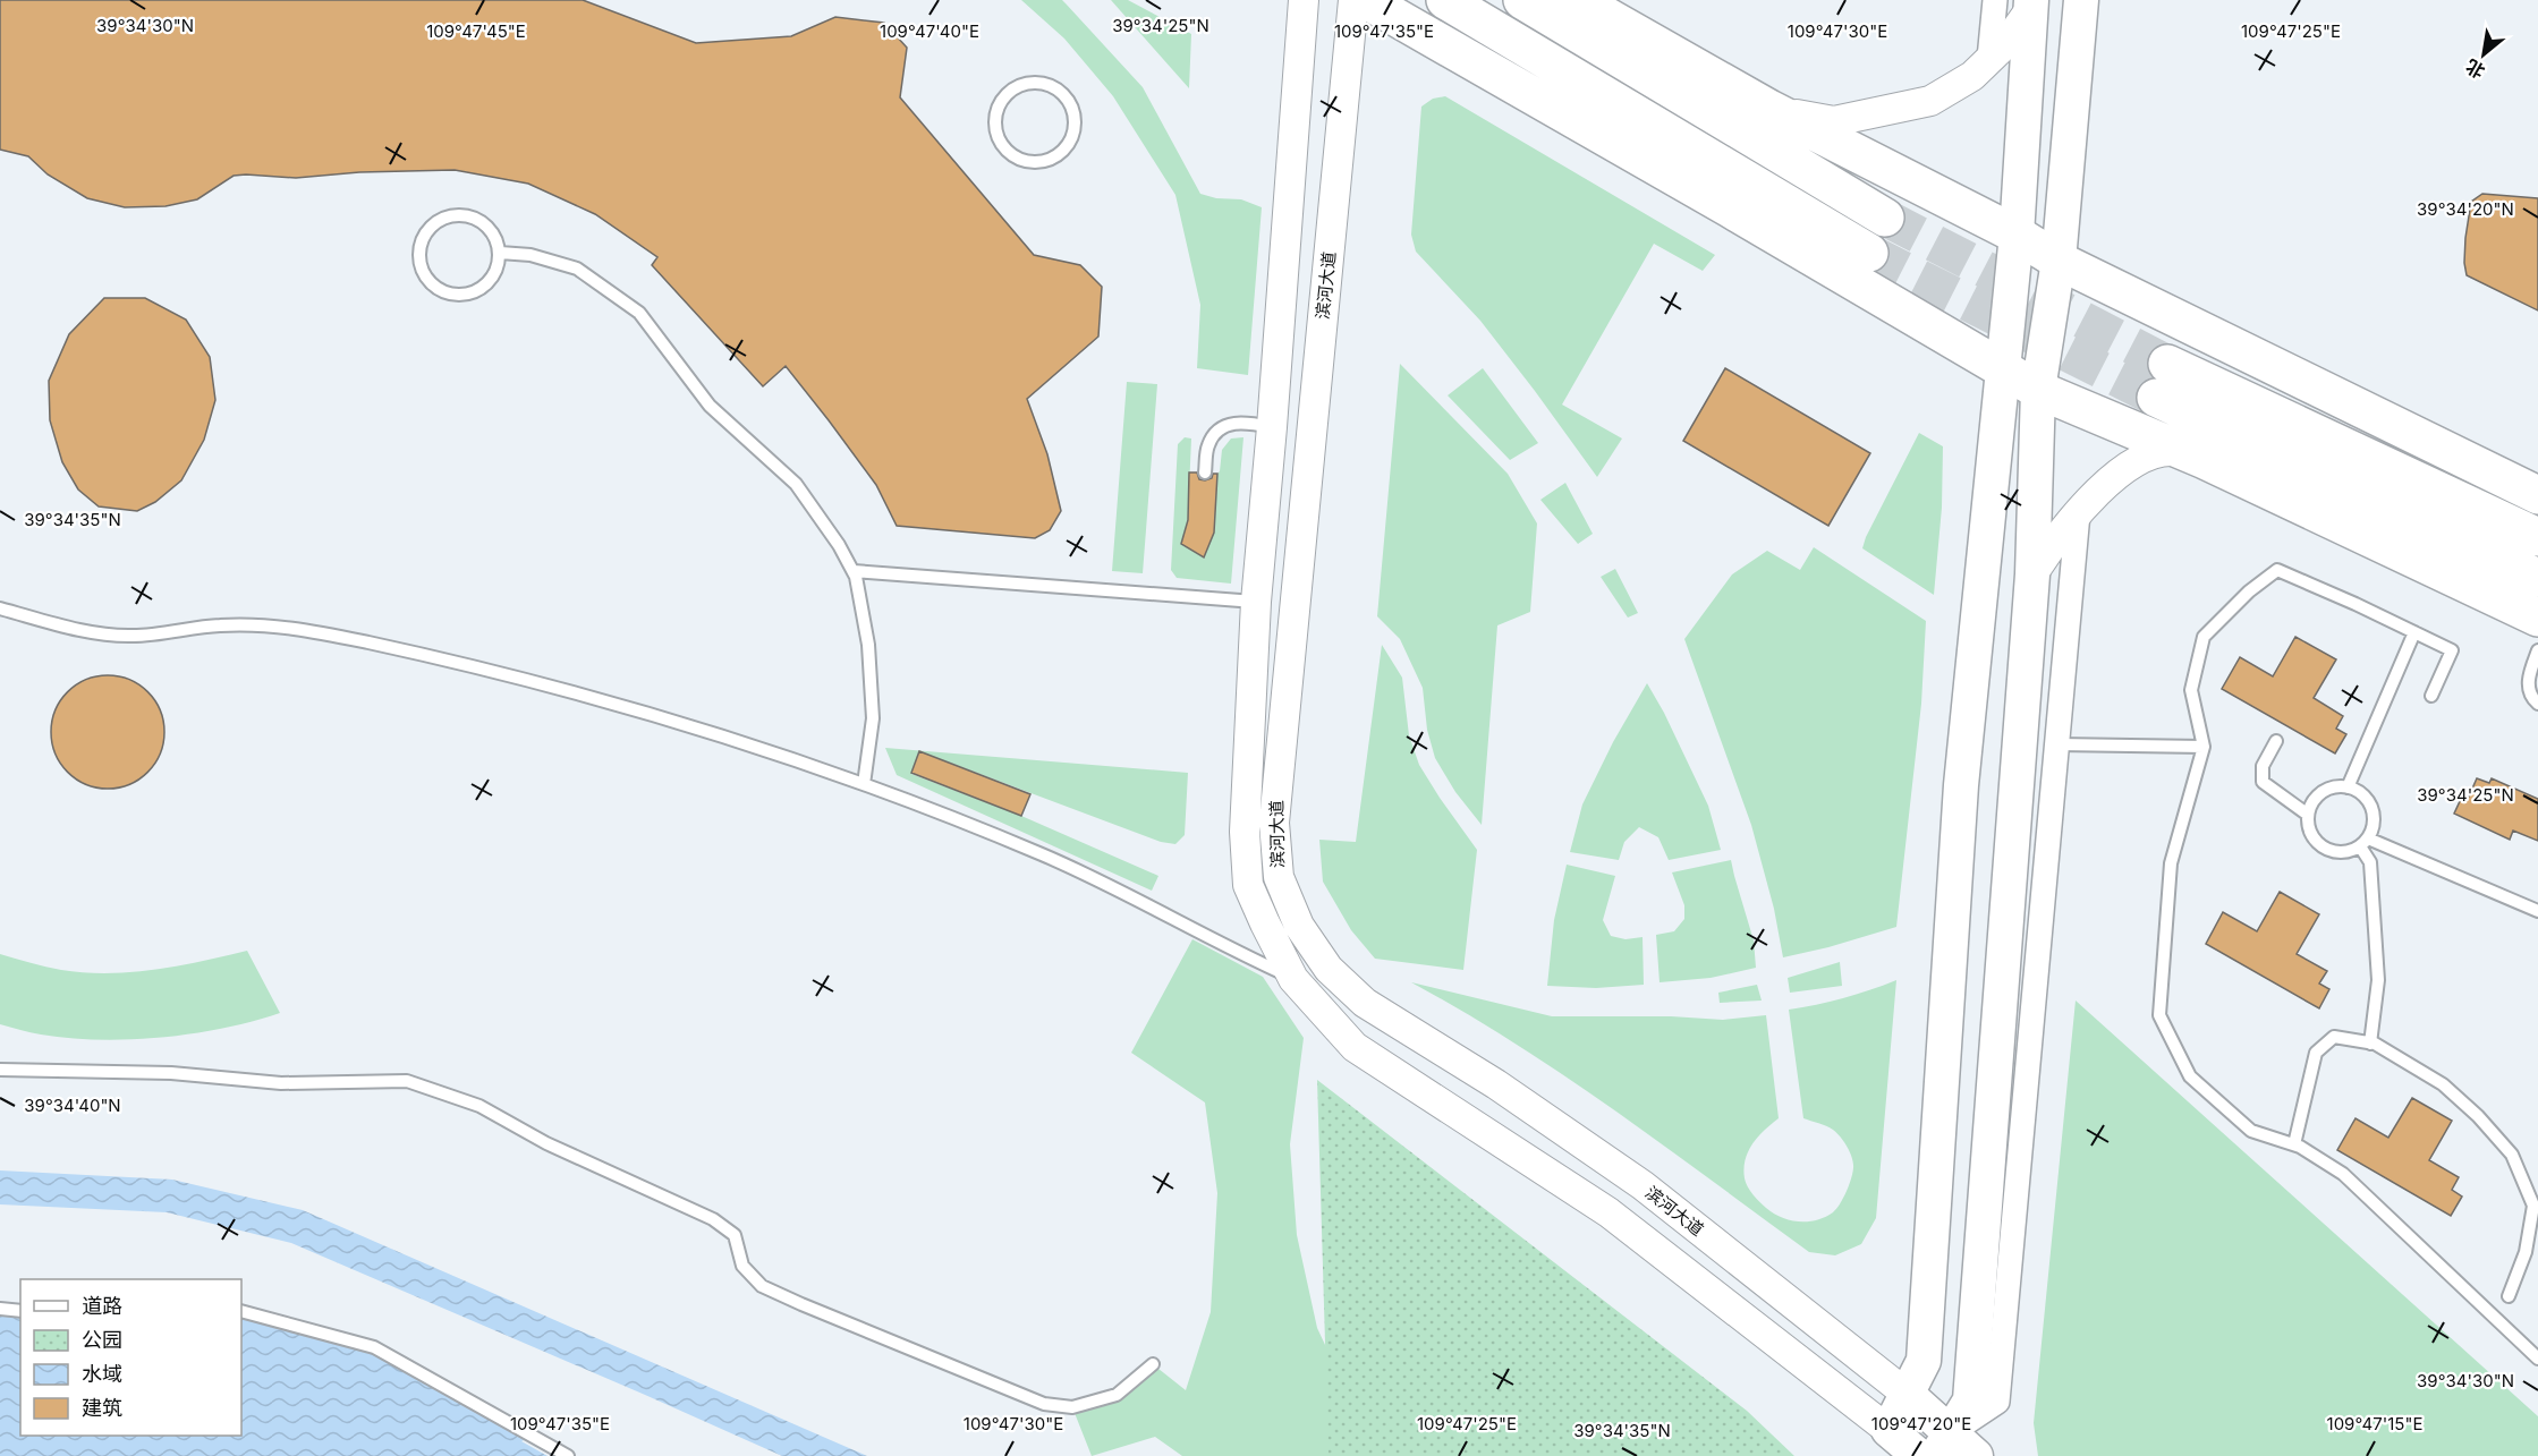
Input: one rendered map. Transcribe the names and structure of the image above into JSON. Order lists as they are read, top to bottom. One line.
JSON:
{"streets":{"main road":["滨河大道"]},"legend":["道路","公园","水域","建筑"],"north":"bottom left","coordinates":["39°34'30\"N","39°34'25\"N","109°47'45\"E","109°47'40\"E","109°47'35\"E","109°47'30\"E","109°47'25\"E","39°34'20\"N","39°34'35\"N","39°34'40\"N","109°47'20\"E","109°47'15\"E"]}
